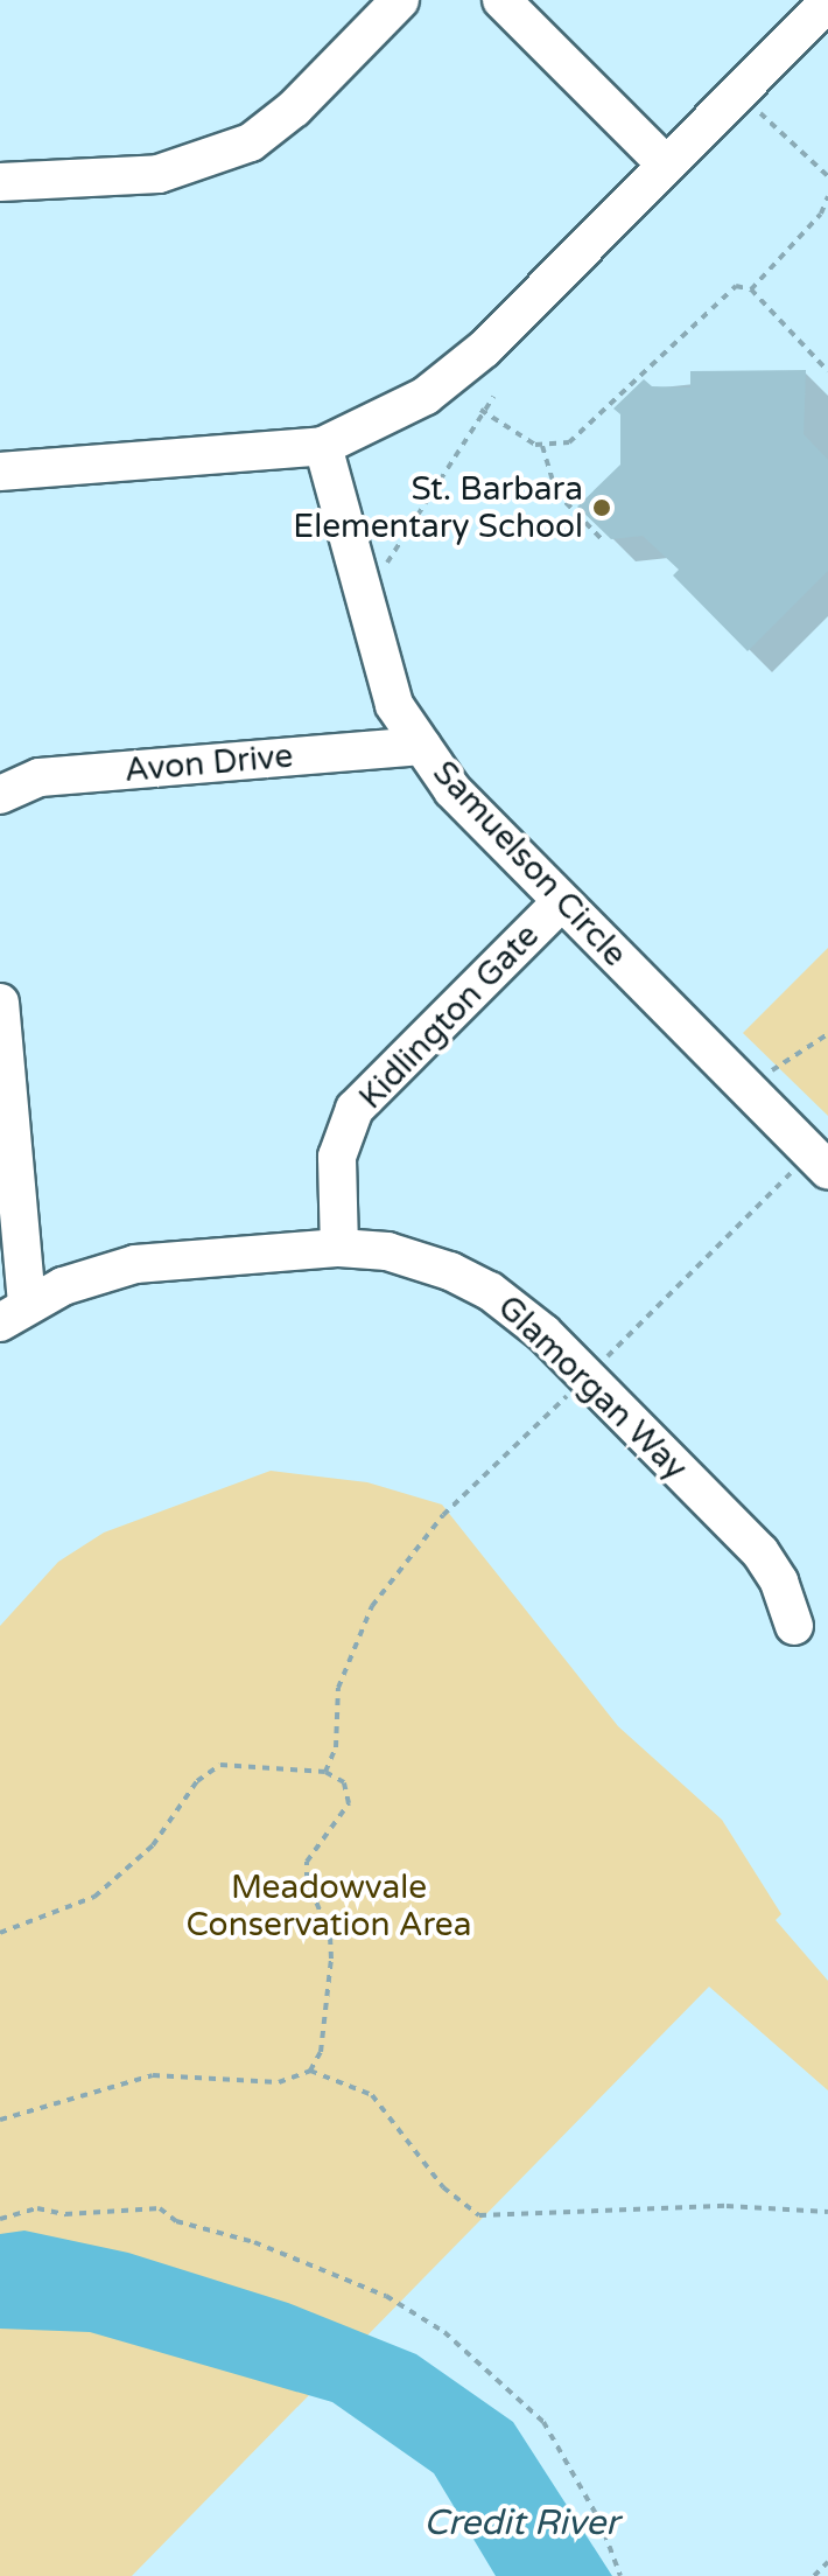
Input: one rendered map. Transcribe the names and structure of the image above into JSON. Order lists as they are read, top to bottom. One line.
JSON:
{"streets":{"street":["Avon Drive","Samuelson Circle","Kidlington Gate","Glamorgan Way"]},"crossings":[["Avon Drive","Samuelson Circle"],["Samuelson Circle","Kidlington Gate"],["Kidlington Gate","Glamorgan Way"]],"water":["Credit River"],"parks":["Meadowvale Conservation Area"],"places":["St. Barbara Elementary School"]}
